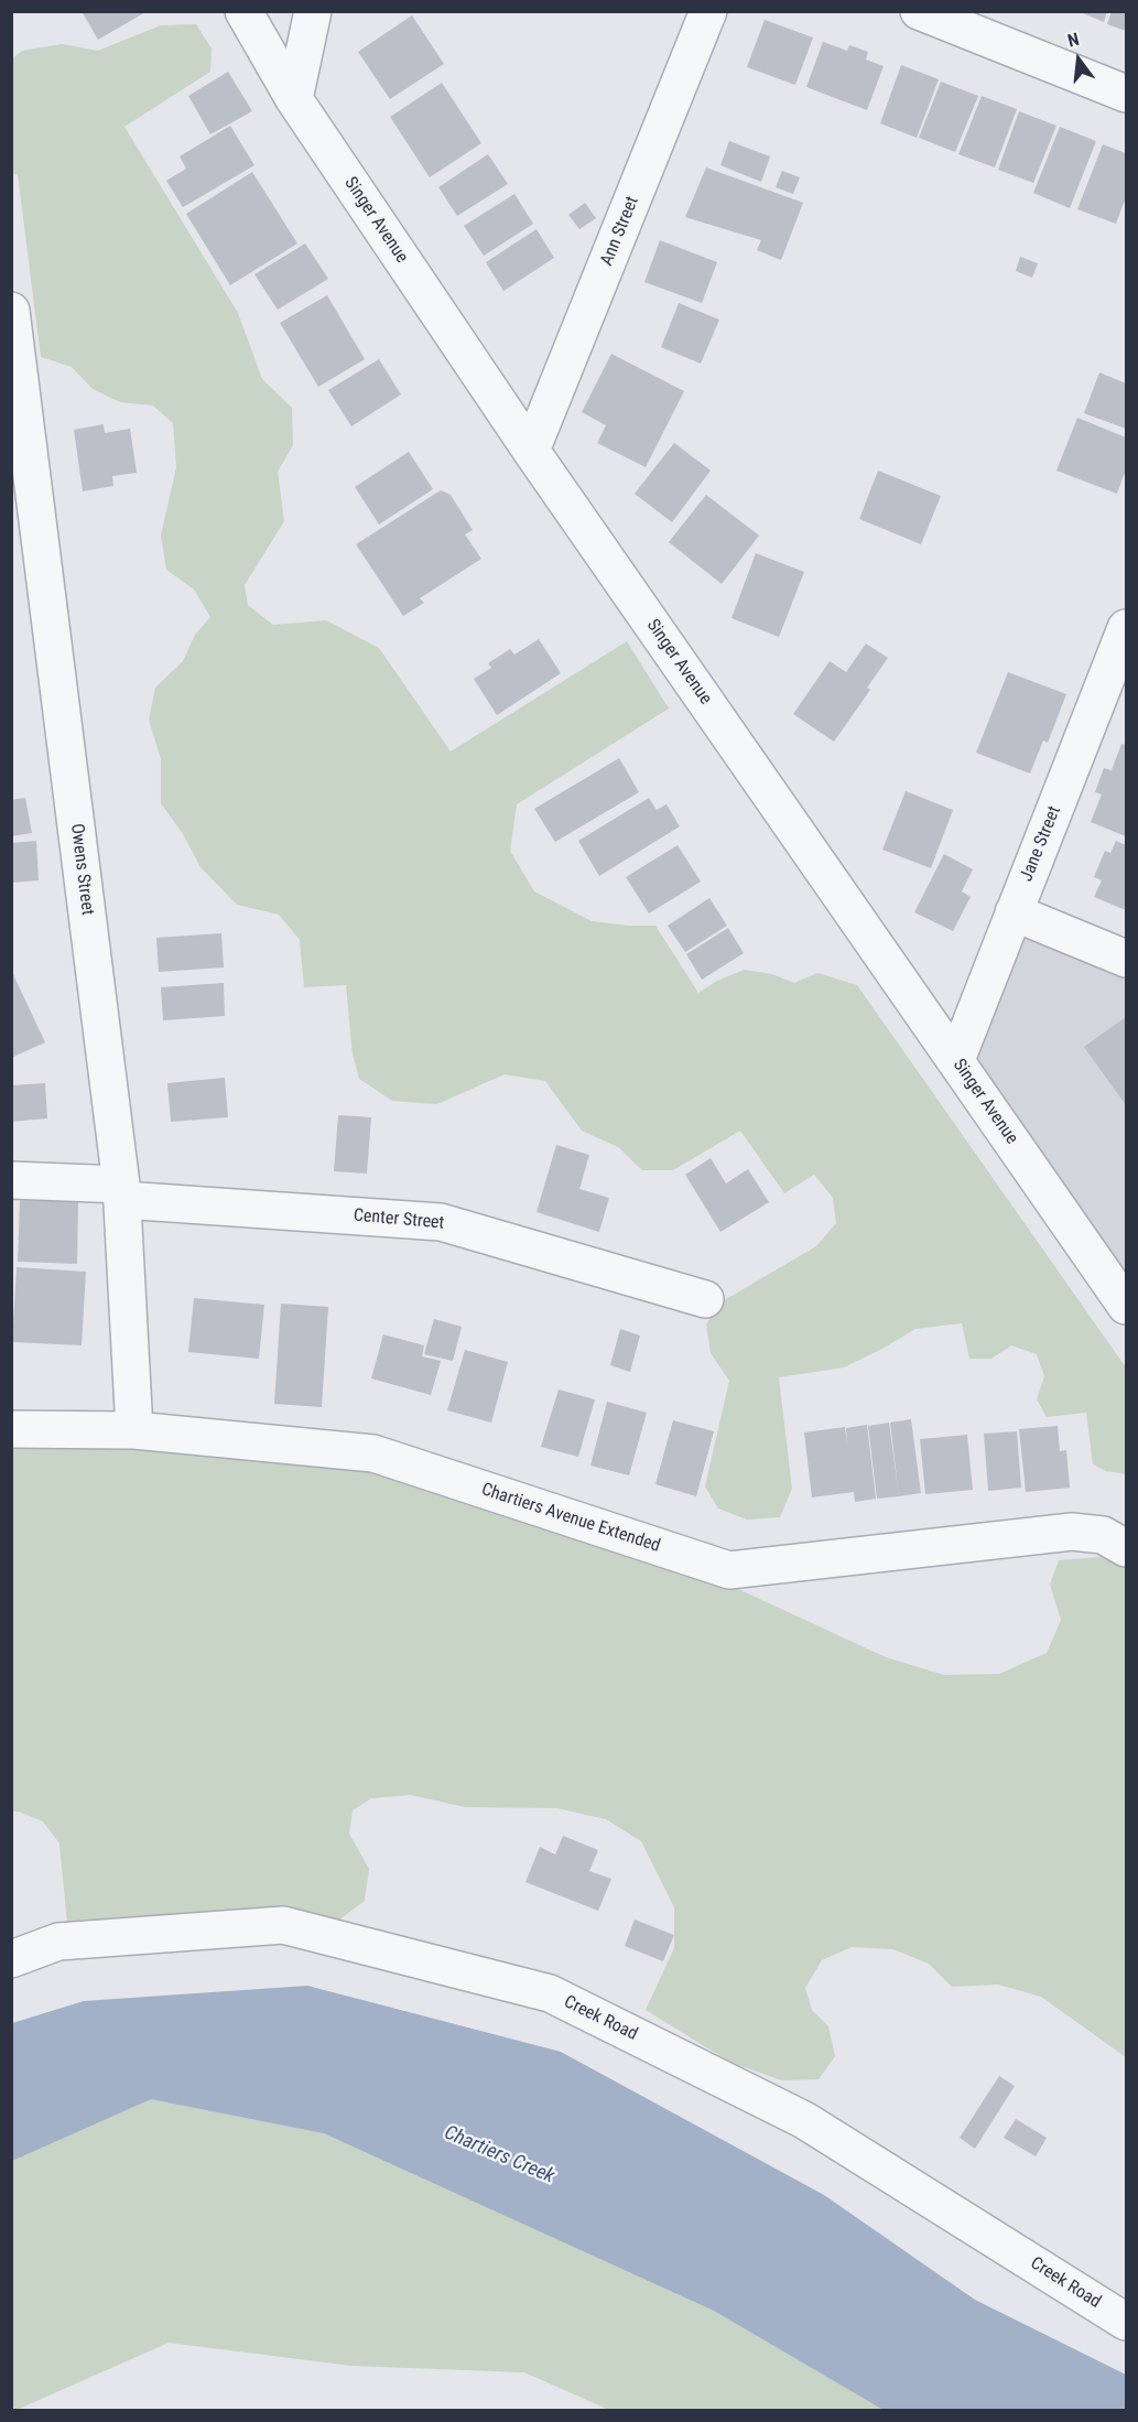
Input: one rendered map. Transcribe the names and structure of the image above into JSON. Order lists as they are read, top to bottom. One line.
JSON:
{"streets":{"street":["Singer Avenue","Ann Street","Jane Street","Owens Street","Center Street","Chartiers Avenue Extended","Creek Road"]},"crossings":[["Singer Avenue","Ann Street"],["Singer Avenue","Jane Street"],["Owens Street","Center Street"],["Owens Street","Chartiers Avenue Extended"]],"water":["Chartiers Creek"],"north":"top"}
